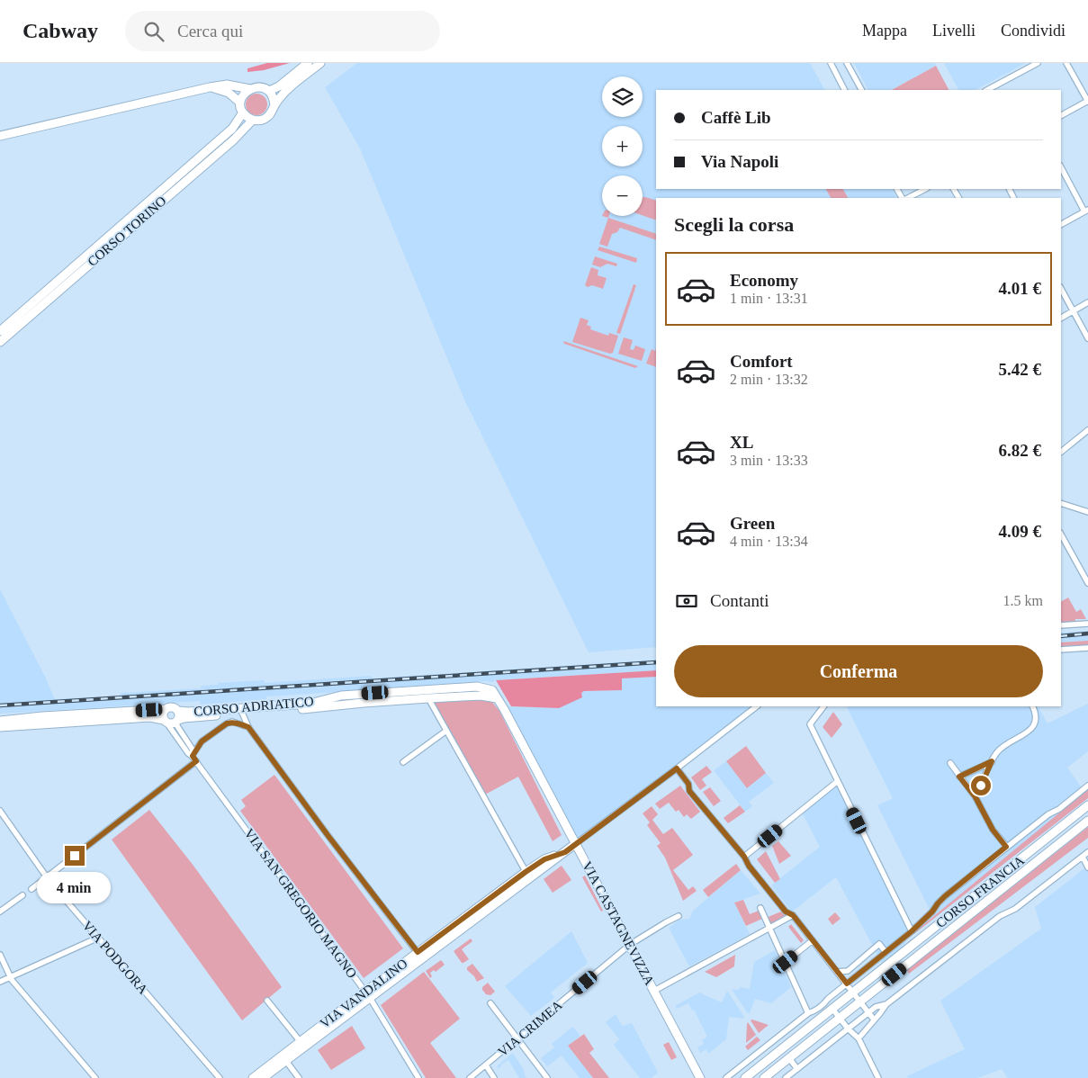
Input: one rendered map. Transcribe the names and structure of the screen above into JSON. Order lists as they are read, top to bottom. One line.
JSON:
{"streets":{"street":["CORSO TORINO","CORSO ADRIATICO","CORSO FRANCIA","VIA SAN GREGORIO MAGNO","VIA CASTAGNEVIZZA","VIA PODGORA","VIA VANDALINO","VIA CRIMEA"]},"crossings":[["CORSO ADRIATICO","VIA SAN GREGORIO MAGNO"],["CORSO ADRIATICO","VIA CASTAGNEVIZZA"],["VIA SAN GREGORIO MAGNO","VIA VANDALINO"],["VIA CASTAGNEVIZZA","VIA VANDALINO"],["VIA CASTAGNEVIZZA","VIA CRIMEA"]],"page":{"header":"Cabway","search":"Cerca qui","nav":["Mappa","Livelli","Condividi"],"map_buttons":["+","−"],"banner":["Caffè Lib","Via Napoli"],"heading":"Scegli la corsa","list":[{"name":"Economy","note":"1 min · 13:31","value":"4.01 €"},{"name":"Comfort","note":"2 min · 13:32","value":"5.42 €"},{"name":"XL","note":"3 min · 13:33","value":"6.82 €"},{"name":"Green","note":"4 min · 13:34","value":"4.09 €"}],"pay":["Contanti","1.5 km"],"buttons":"Conferma","bubble":"4 min"}}
